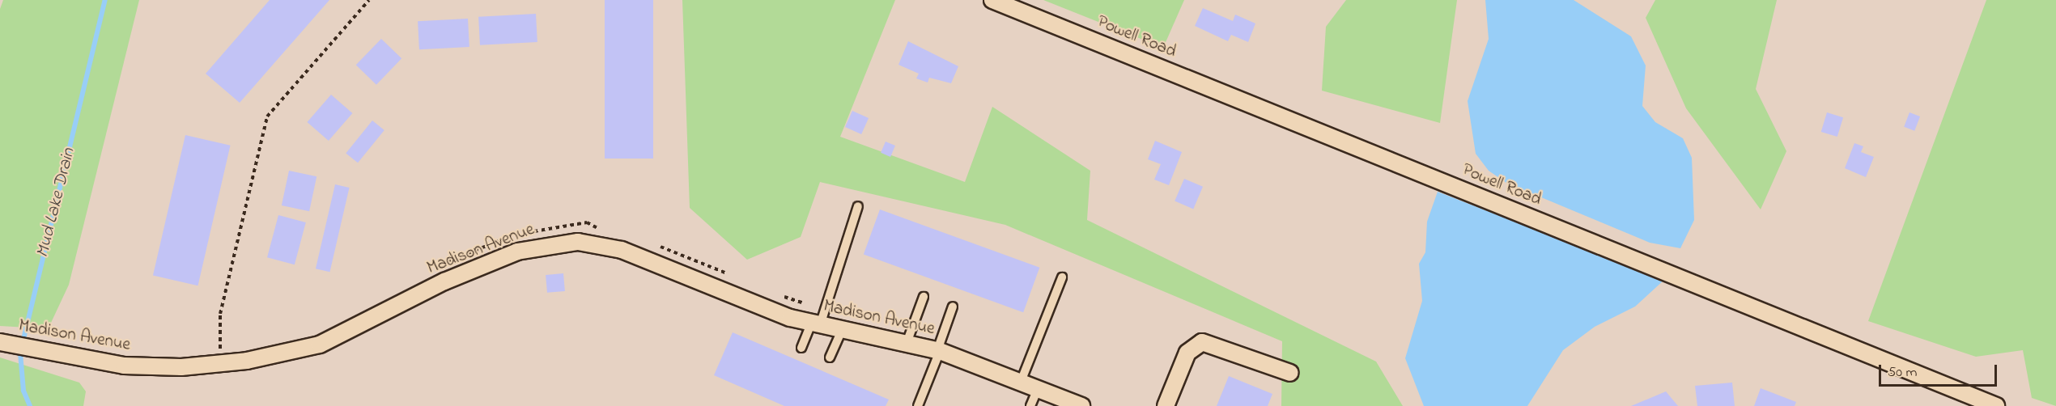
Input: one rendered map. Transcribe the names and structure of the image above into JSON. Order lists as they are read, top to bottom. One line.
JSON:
{"streets":{"street":["Powell Road","Madison Avenue"]},"water":["Mud Lake Drain"],"scale_bar":"50 m"}
